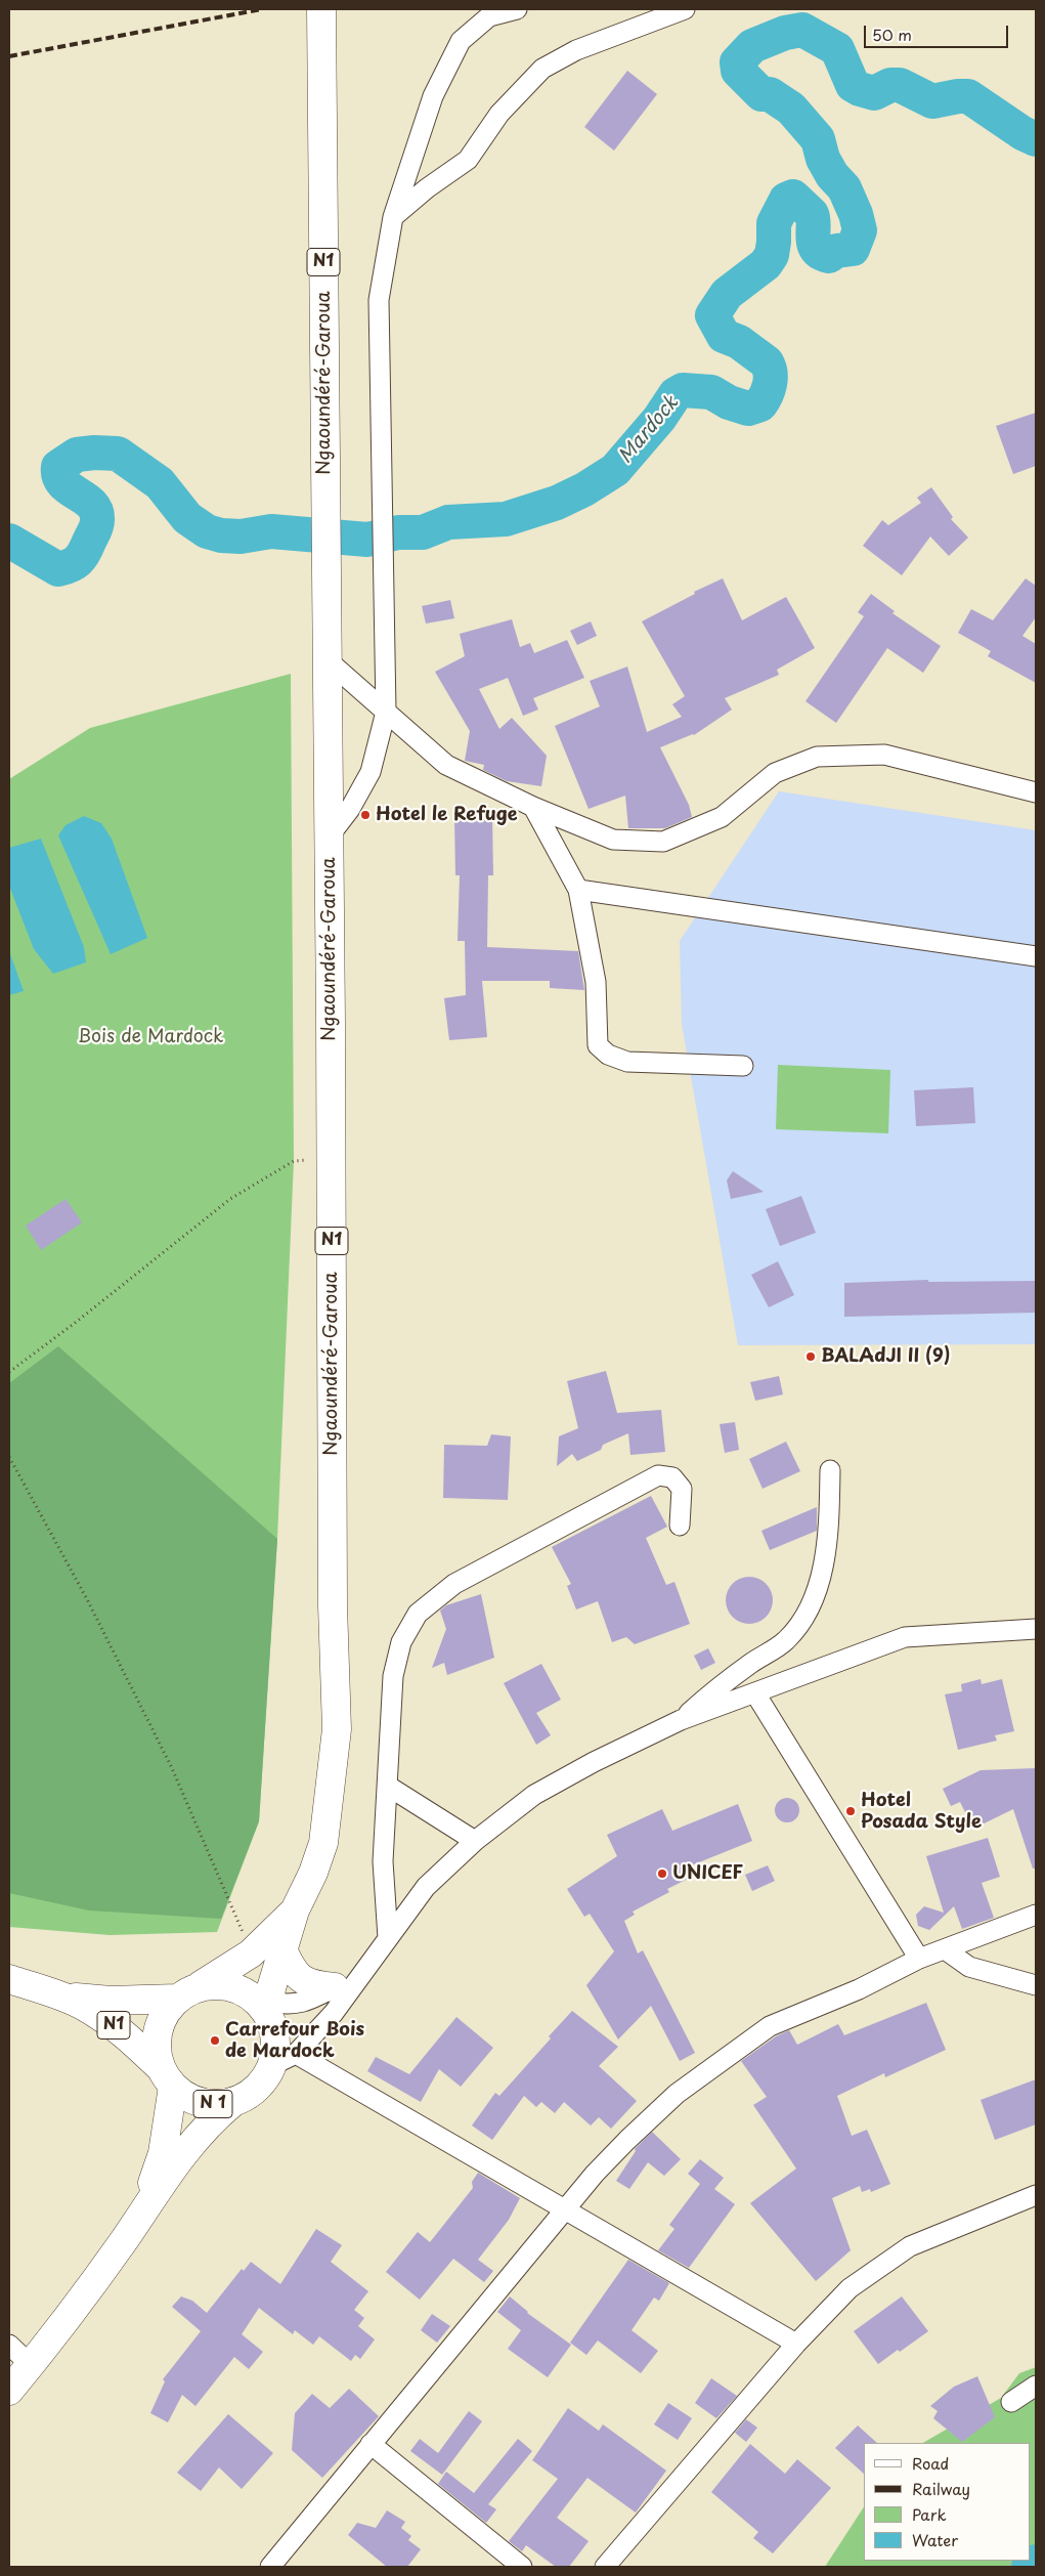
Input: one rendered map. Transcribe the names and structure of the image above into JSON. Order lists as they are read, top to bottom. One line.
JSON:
{"streets":{"main road":["N1","Ngaoundéré-Garoua","N 1"]},"crossings":[["N1","Ngaoundéré-Garoua"],["N1","N 1"],["Ngaoundéré-Garoua","N 1"]],"water":["Mardock"],"parks":["Bois de Mardock"],"places":["Hotel le Refuge","BALAdJI II (9)","Hotel Posada Style","UNICEF","Carrefour Bois de Mardock"],"legend":["Road","Railway","Park","Water"],"scale_bar":"50 m"}
